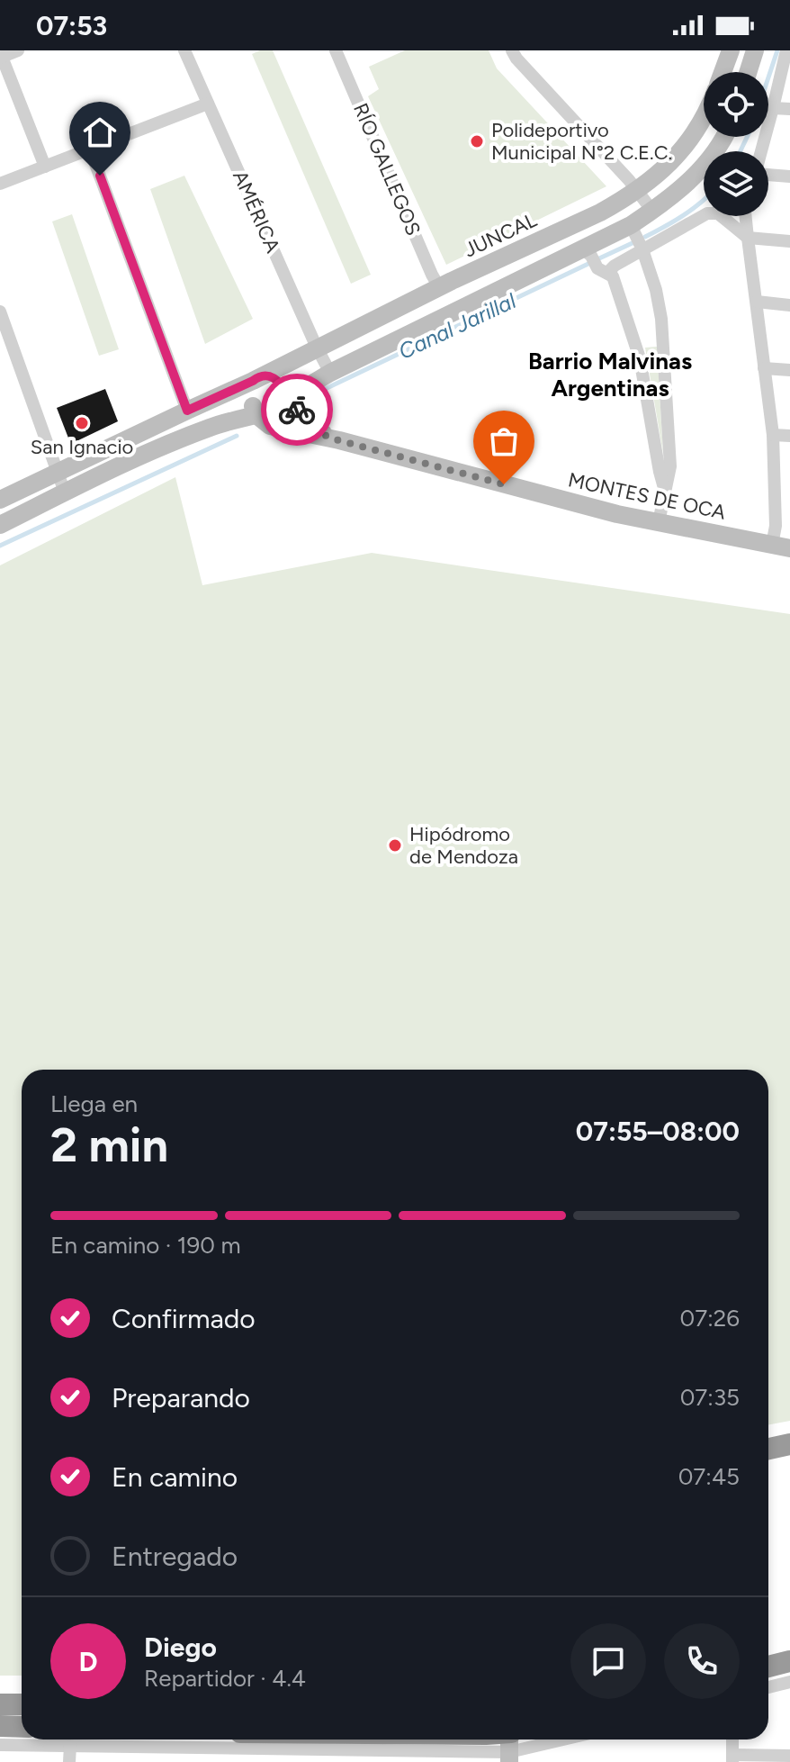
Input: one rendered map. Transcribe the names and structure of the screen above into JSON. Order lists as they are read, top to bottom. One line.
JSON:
{"streets":{"main road":["JUNCAL","MONTES DE OCA"],"street":["RÍO GALLEGOS","AMÉRICA"]},"crossings":[["RÍO GALLEGOS","JUNCAL"],["AMÉRICA","JUNCAL"]],"districts":["Barrio Malvinas Argentinas"],"water":["Canal Jarillal"],"places":["Polideportivo Municipal N°2 C.E.C.","San Ignacio","Hipódromo de Mendoza"],"page":{"status":"07:53","heading":["2 min","Llega en","07:55–08:00"],"panel":["Diego","Repartidor · 4.4"],"bar":"En camino · 190 m","list":[["Confirmado","07:26"],["Preparando","07:35"],["En camino","07:45"],"Entregado"],"round":"D"}}
